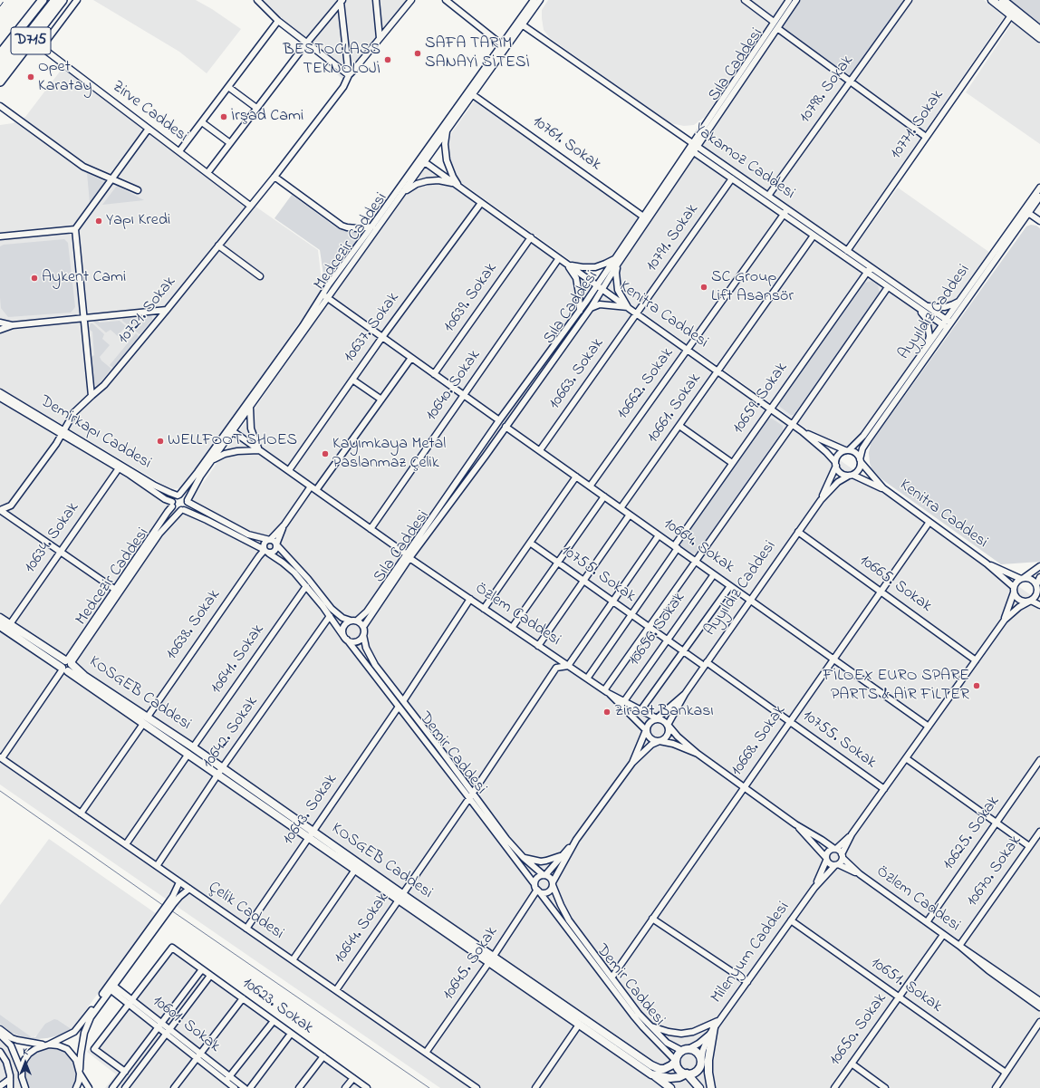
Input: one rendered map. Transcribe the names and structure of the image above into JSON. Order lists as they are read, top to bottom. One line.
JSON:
{"streets":{"highway":["D715"],"main road":["KOSGEB Caddesi"],"street":["Sıla Caddesi","10798. Sokak","Zirve Caddesi","10771. Sokak","10761. Sokak","Yakamoz Caddesi","10791. Sokak","Medcezir Caddesi","10639. Sokak","10721. Sokak","Ayyıldız Caddesi","Kenitra Caddesi","10637. Sokak","10663. Sokak","10662. Sokak","10640. Sokak","10659. Sokak","10661. Sokak","Demirkapı Caddesi","10634. Sokak","10664. Sokak","10755. Sokak","10665. Sokak","Özlem Caddesi","10638. Sokak","10656. Sokak","10641. Sokak","10642. Sokak","10668. Sokak","Demir Caddesi","10643. Sokak","10625. Sokak","10670. Sokak","Çelik Caddesi","10644. Sokak","Milenyum Caddesi","10645. Sokak","10651. Sokak","10623. Sokak","10601. Sokak","10650. Sokak"]},"crossings":[["D715","Zirve Caddesi"],["Sıla Caddesi","Yakamoz Caddesi"],["Sıla Caddesi","Kenitra Caddesi"],["Sıla Caddesi","10664. Sokak"],["Sıla Caddesi","Özlem Caddesi"],["Sıla Caddesi","Demir Caddesi"],["10798. Sokak","Yakamoz Caddesi"],["Zirve Caddesi","10721. Sokak"],["10771. Sokak","Yakamoz Caddesi"],["10761. Sokak","Medcezir Caddesi"],["Yakamoz Caddesi","10791. Sokak"],["Yakamoz Caddesi","Medcezir Caddesi"],["Yakamoz Caddesi","Ayyıldız Caddesi"],["Yakamoz Caddesi","10662. Sokak"],["Yakamoz Caddesi","10659. Sokak"],["Yakamoz Caddesi","10661. Sokak"],["10791. Sokak","Kenitra Caddesi"],["10791. Sokak","10663. Sokak"],["Medcezir Caddesi","Kenitra Caddesi"],["Medcezir Caddesi","Demirkapı Caddesi"],["Medcezir Caddesi","Özlem Caddesi"],["Medcezir Caddesi","KOSGEB Caddesi"],["10639. Sokak","Kenitra Caddesi"],["10721. Sokak","Demirkapı Caddesi"],["Ayyıldız Caddesi","10664. Sokak"],["Ayyıldız Caddesi","10755. Sokak"],["Ayyıldız Caddesi","10665. Sokak"],["Ayyıldız Caddesi","Özlem Caddesi"],["Kenitra Caddesi","10637. Sokak"],["Kenitra Caddesi","10663. Sokak"],["Kenitra Caddesi","10662. Sokak"],["Kenitra Caddesi","10640. Sokak"],["Kenitra Caddesi","10659. Sokak"],["Kenitra Caddesi","10661. Sokak"],["Kenitra Caddesi","10668. Sokak"],["10637. Sokak","Özlem Caddesi"],["10663. Sokak","10664. Sokak"],["10662. Sokak","10664. Sokak"],["10640. Sokak","Özlem Caddesi"],["10659. Sokak","10664. Sokak"],["10659. Sokak","10755. Sokak"],["10659. Sokak","Özlem Caddesi"],["10661. Sokak","10664. Sokak"],["Demirkapı Caddesi","10634. Sokak"],["10634. Sokak","KOSGEB Caddesi"],["10664. Sokak","10656. Sokak"],["10664. Sokak","10668. Sokak"],["10755. Sokak","10656. Sokak"],["10755. Sokak","10668. Sokak"],["10665. Sokak","10668. Sokak"],["Özlem Caddesi","10656. Sokak"],["Özlem Caddesi","10625. Sokak"],["Özlem Caddesi","10670. Sokak"],["Özlem Caddesi","10644. Sokak"],["Özlem Caddesi","10650. Sokak"],["10638. Sokak","KOSGEB Caddesi"],["10638. Sokak","Demir Caddesi"],["10638. Sokak","Çelik Caddesi"],["10641. Sokak","KOSGEB Caddesi"],["10641. Sokak","Demir Caddesi"],["10641. Sokak","Çelik Caddesi"],["KOSGEB Caddesi","10642. Sokak"],["KOSGEB Caddesi","Demir Caddesi"],["KOSGEB Caddesi","10643. Sokak"],["KOSGEB Caddesi","10644. Sokak"],["KOSGEB Caddesi","Milenyum Caddesi"],["KOSGEB Caddesi","10645. Sokak"],["10642. Sokak","Demir Caddesi"],["10642. Sokak","Çelik Caddesi"],["10668. Sokak","Demir Caddesi"],["Demir Caddesi","10643. Sokak"],["Demir Caddesi","10644. Sokak"],["Demir Caddesi","Milenyum Caddesi"],["Demir Caddesi","10645. Sokak"],["10643. Sokak","Çelik Caddesi"],["Çelik Caddesi","10644. Sokak"],["Çelik Caddesi","10645. Sokak"],["Milenyum Caddesi","10651. Sokak"],["10651. Sokak","10650. Sokak"],["10623. Sokak","10601. Sokak"]],"places":["SAFA TARIM SANAYİ SİTESİ","BESTOCLASS TEKNOLOJİ","Opet Karatay","İrşad Cami","Yapı Kredi","Aykent Cami","SC Group Lift Asansör","WELLFOOT SHOES","Kayımkaya Metal Paslanmaz Çelik","FİLOEX EURO SPARE PARTS & AİR FİLTER","Ziraat Bankası"],"north":"top"}
